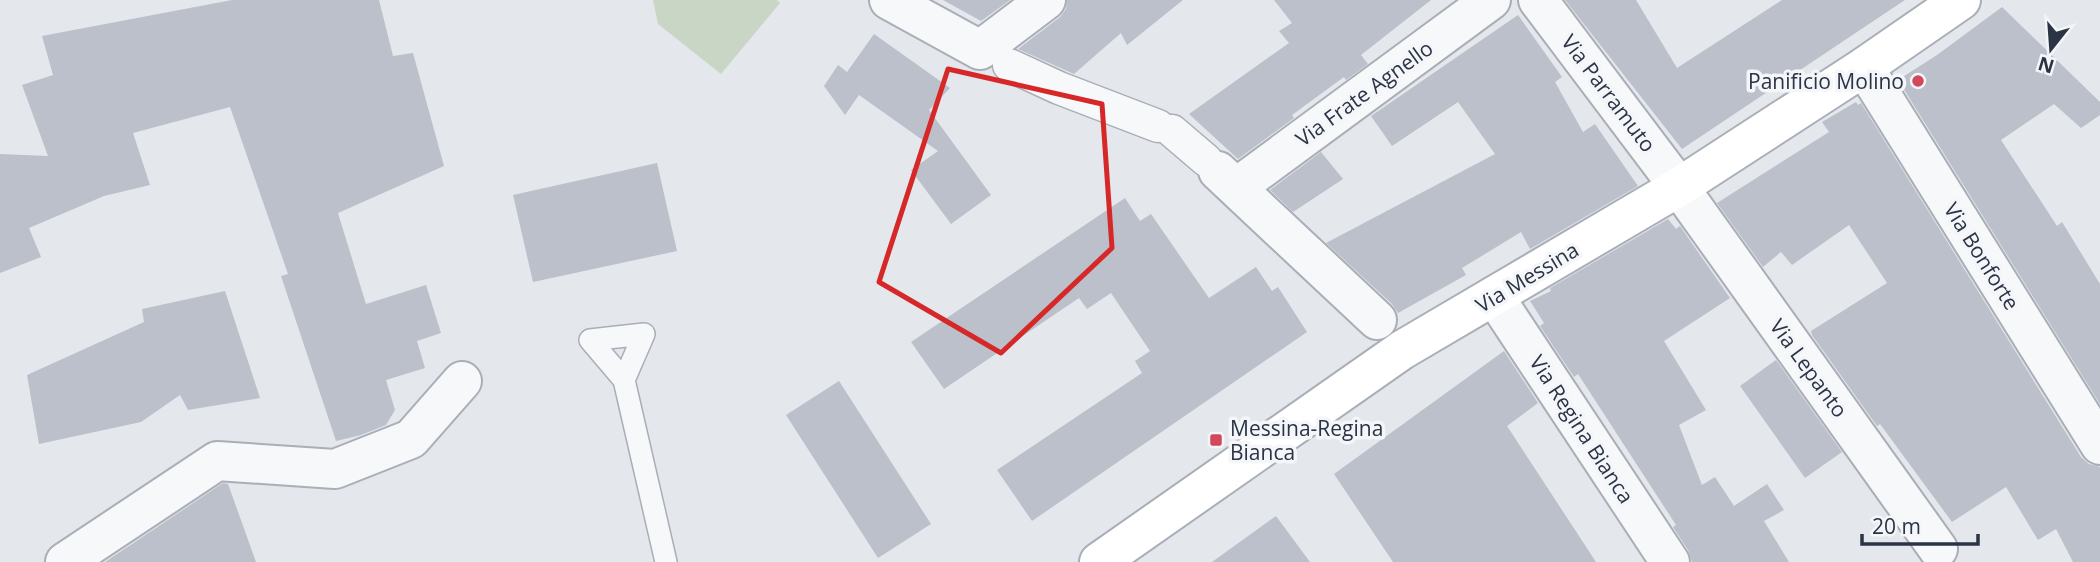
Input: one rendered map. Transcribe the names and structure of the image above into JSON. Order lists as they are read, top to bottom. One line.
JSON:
{"streets":{"main road":["Via Messina"],"street":["Via Frate Agnello","Via Parramuto","Via Bonforte","Via Lepanto","Via Regina Bianca"]},"crossings":[["Via Parramuto","Via Messina"],["Via Parramuto","Via Lepanto"],["Via Bonforte","Via Messina"],["Via Messina","Via Lepanto"],["Via Messina","Via Regina Bianca"]],"places":{"other":["Panificio Molino"],"transit":["Messina-Regina Bianca"]},"scale_bar":"20 m","north":"bottom"}
